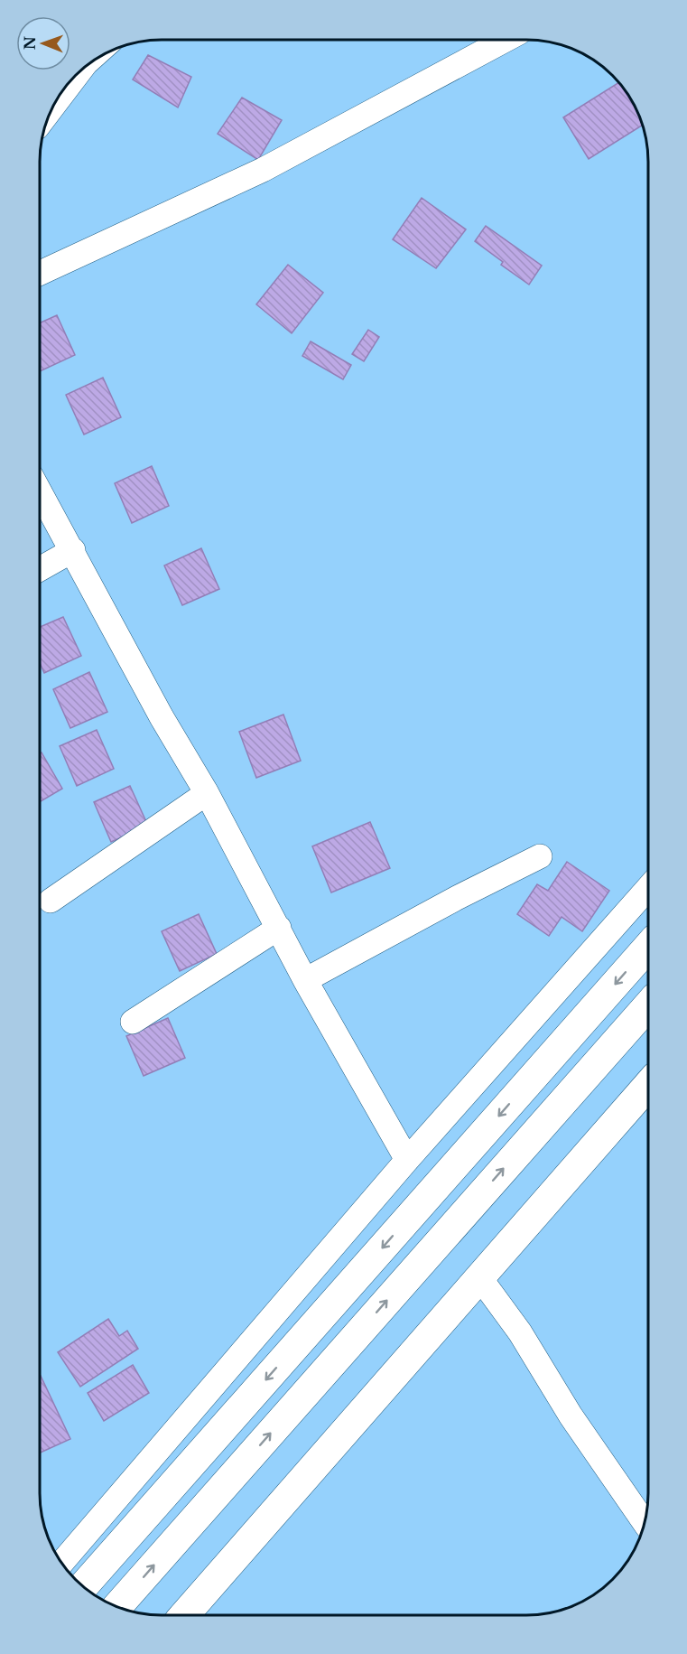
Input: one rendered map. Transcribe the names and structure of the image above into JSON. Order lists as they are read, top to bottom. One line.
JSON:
{"north":"left"}
